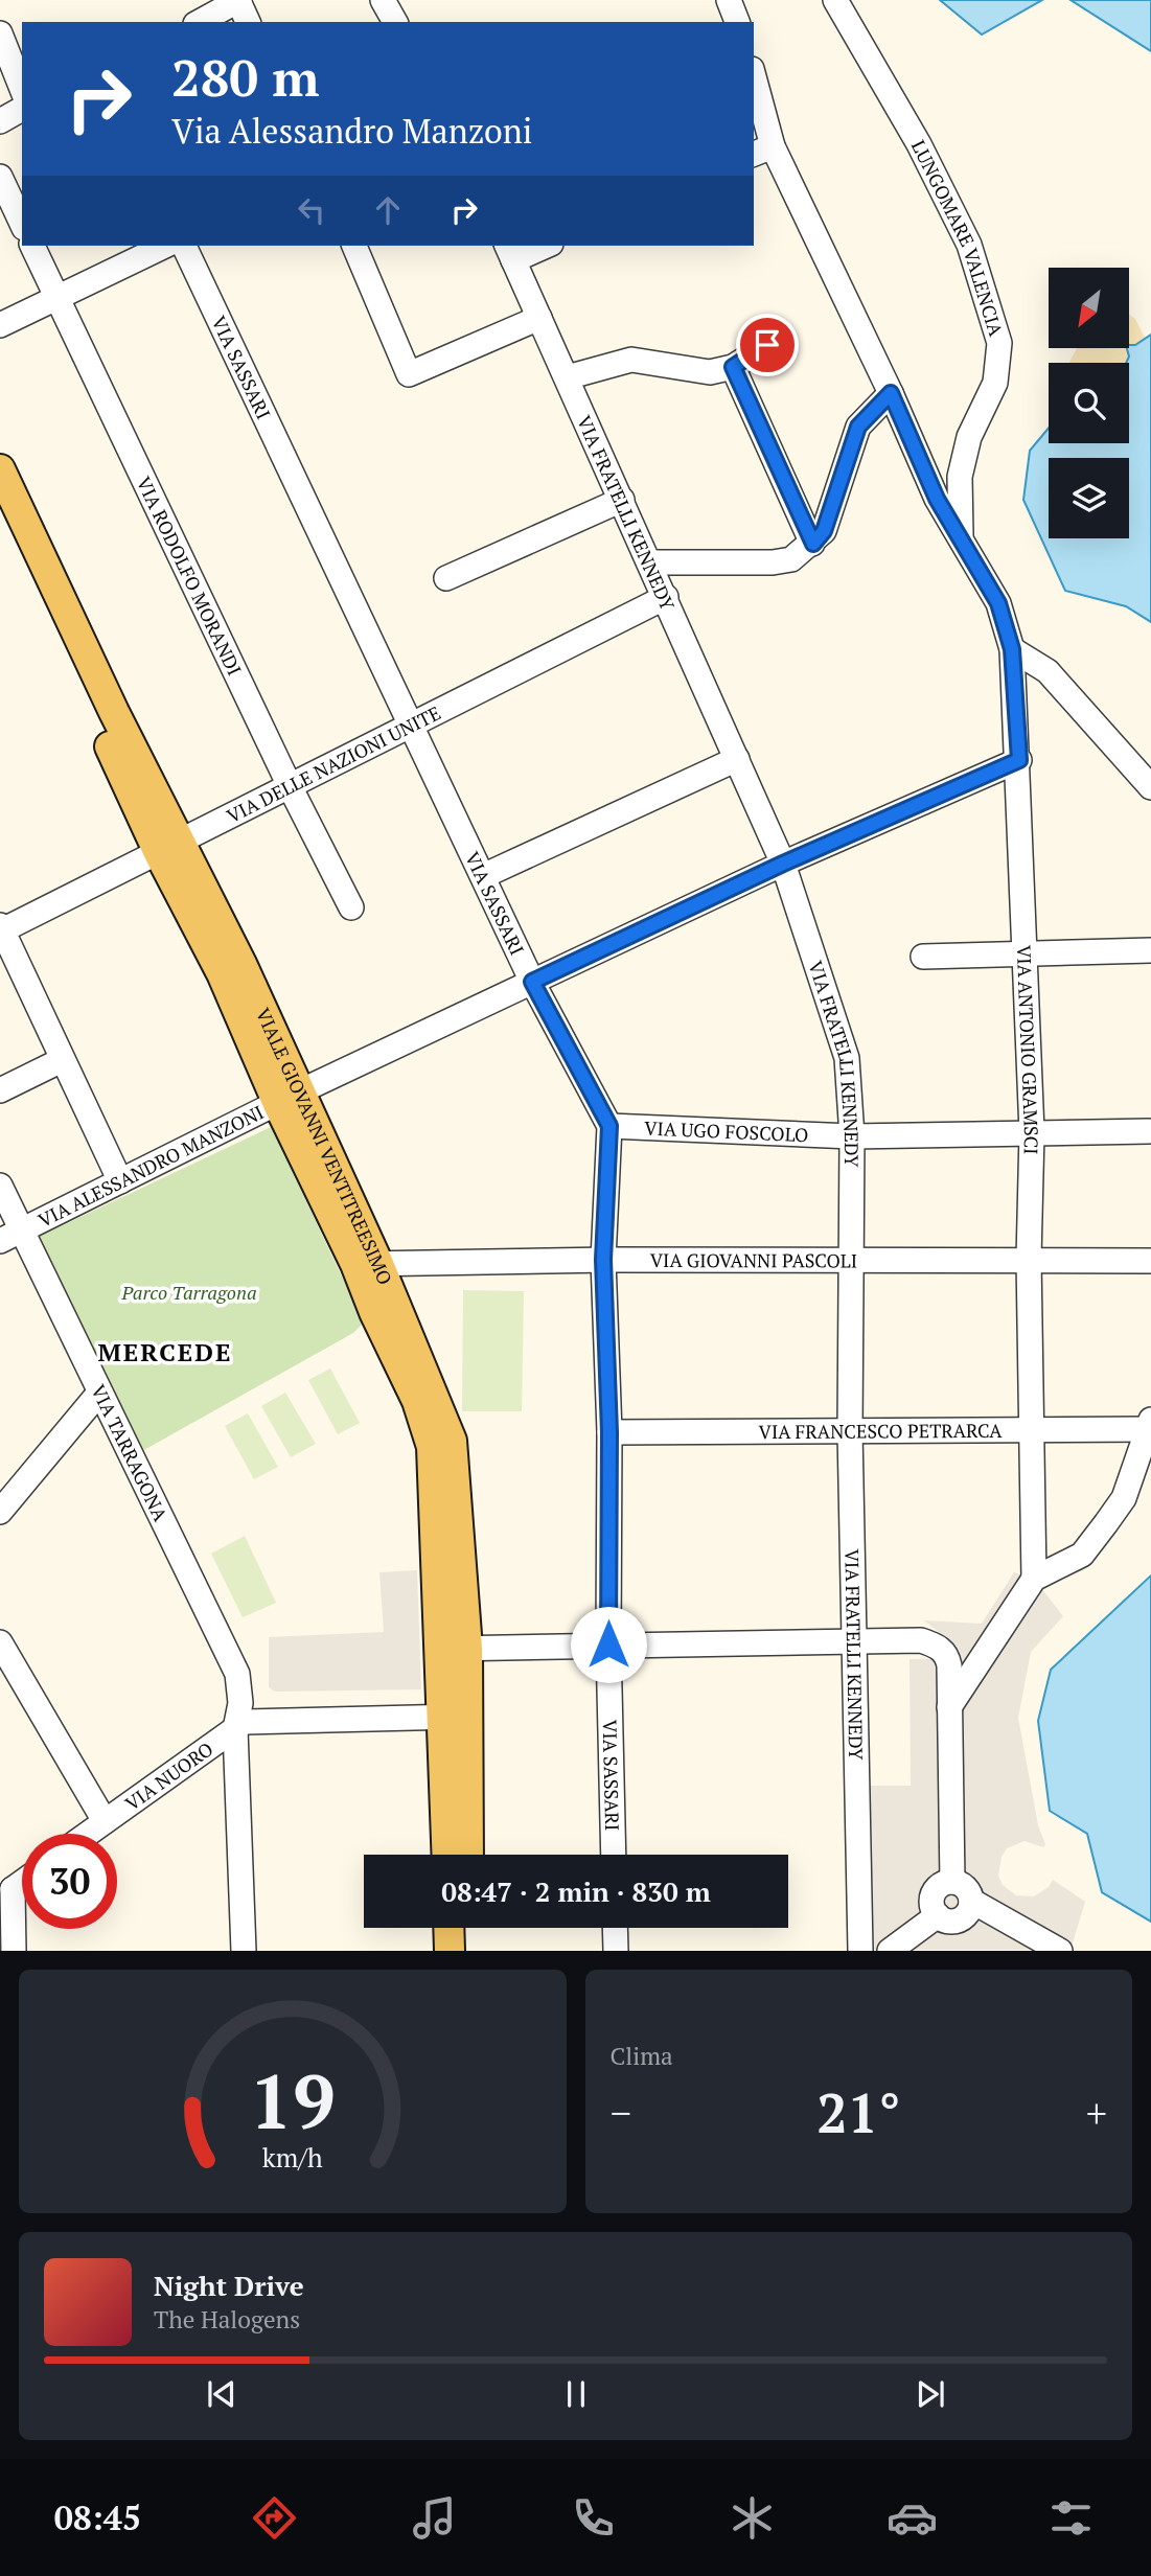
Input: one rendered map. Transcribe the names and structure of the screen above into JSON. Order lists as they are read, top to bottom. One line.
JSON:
{"streets":{"main road":["VIALE GIOVANNI VENTITREESIMO"],"street":["LUNGOMARE VALENCIA","VIA SASSARI","VIA FRATELLI KENNEDY","VIA RODOLFO MORANDI","VIA DELLE NAZIONI UNITE","VIA ANTONIO GRAMSCI","VIA UGO FOSCOLO","VIA ALESSANDRO MANZONI","VIA GIOVANNI PASCOLI","VIA FRANCESCO PETRARCA","VIA TARRAGONA","VIA NUORO"]},"crossings":[["LUNGOMARE VALENCIA","VIA ANTONIO GRAMSCI"],["VIA SASSARI","VIA DELLE NAZIONI UNITE"],["VIA SASSARI","VIA UGO FOSCOLO"],["VIA SASSARI","VIA ALESSANDRO MANZONI"],["VIA SASSARI","VIA GIOVANNI PASCOLI"],["VIA SASSARI","VIA FRANCESCO PETRARCA"],["VIA FRATELLI KENNEDY","VIA DELLE NAZIONI UNITE"],["VIA FRATELLI KENNEDY","VIA UGO FOSCOLO"],["VIA FRATELLI KENNEDY","VIA ALESSANDRO MANZONI"],["VIA FRATELLI KENNEDY","VIA GIOVANNI PASCOLI"],["VIA FRATELLI KENNEDY","VIA FRANCESCO PETRARCA"],["VIA RODOLFO MORANDI","VIA DELLE NAZIONI UNITE"],["VIA DELLE NAZIONI UNITE","VIALE GIOVANNI VENTITREESIMO"],["VIA ANTONIO GRAMSCI","VIA UGO FOSCOLO"],["VIA ANTONIO GRAMSCI","VIA ALESSANDRO MANZONI"],["VIA ANTONIO GRAMSCI","VIA GIOVANNI PASCOLI"],["VIA ANTONIO GRAMSCI","VIA FRANCESCO PETRARCA"],["VIALE GIOVANNI VENTITREESIMO","VIA ALESSANDRO MANZONI"],["VIALE GIOVANNI VENTITREESIMO","VIA GIOVANNI PASCOLI"],["VIA ALESSANDRO MANZONI","VIA TARRAGONA"],["VIA TARRAGONA","VIA NUORO"]],"districts":["MERCEDE"],"parks":["Parco Tarragona"],"north":"bottom left","page":{"turn":["280 m","Via Alessandro Manzoni"],"limit":"30","trip":"08:47 · 2 min · 830 m","tile":"Clima","heat":["−","21°","+"],"song":["Night Drive","The Halogens"],"tabs":"08:45","gauge":["19","km/h"]}}
